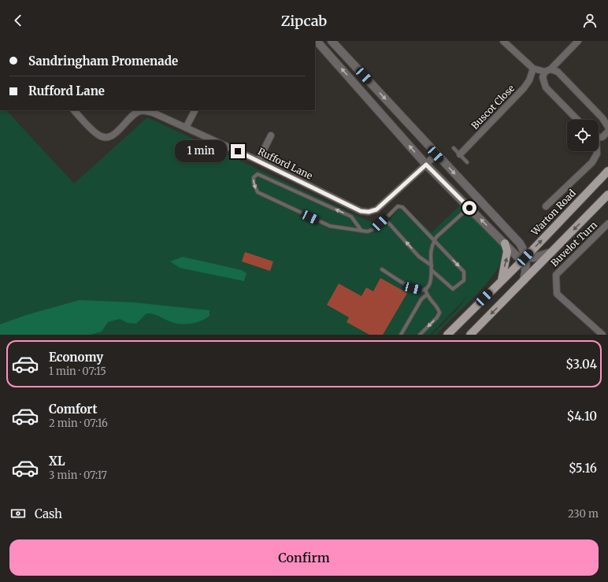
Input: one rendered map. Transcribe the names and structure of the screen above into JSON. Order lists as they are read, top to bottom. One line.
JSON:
{"streets":{"main road":["Warton Road"],"street":["Buscot Close","Rufford Lane","Buvelot Turn"]},"page":{"header":"Zipcab","banner":["Sandringham Promenade","Rufford Lane"],"bubble":"1 min","list":[{"name":"Economy","note":"1 min · 07:15","value":"$3.04"},{"name":"Comfort","note":"2 min · 07:16","value":"$4.10"},{"name":"XL","note":"3 min · 07:17","value":"$5.16"}],"pay":["Cash","230 m"],"buttons":"Confirm"}}
